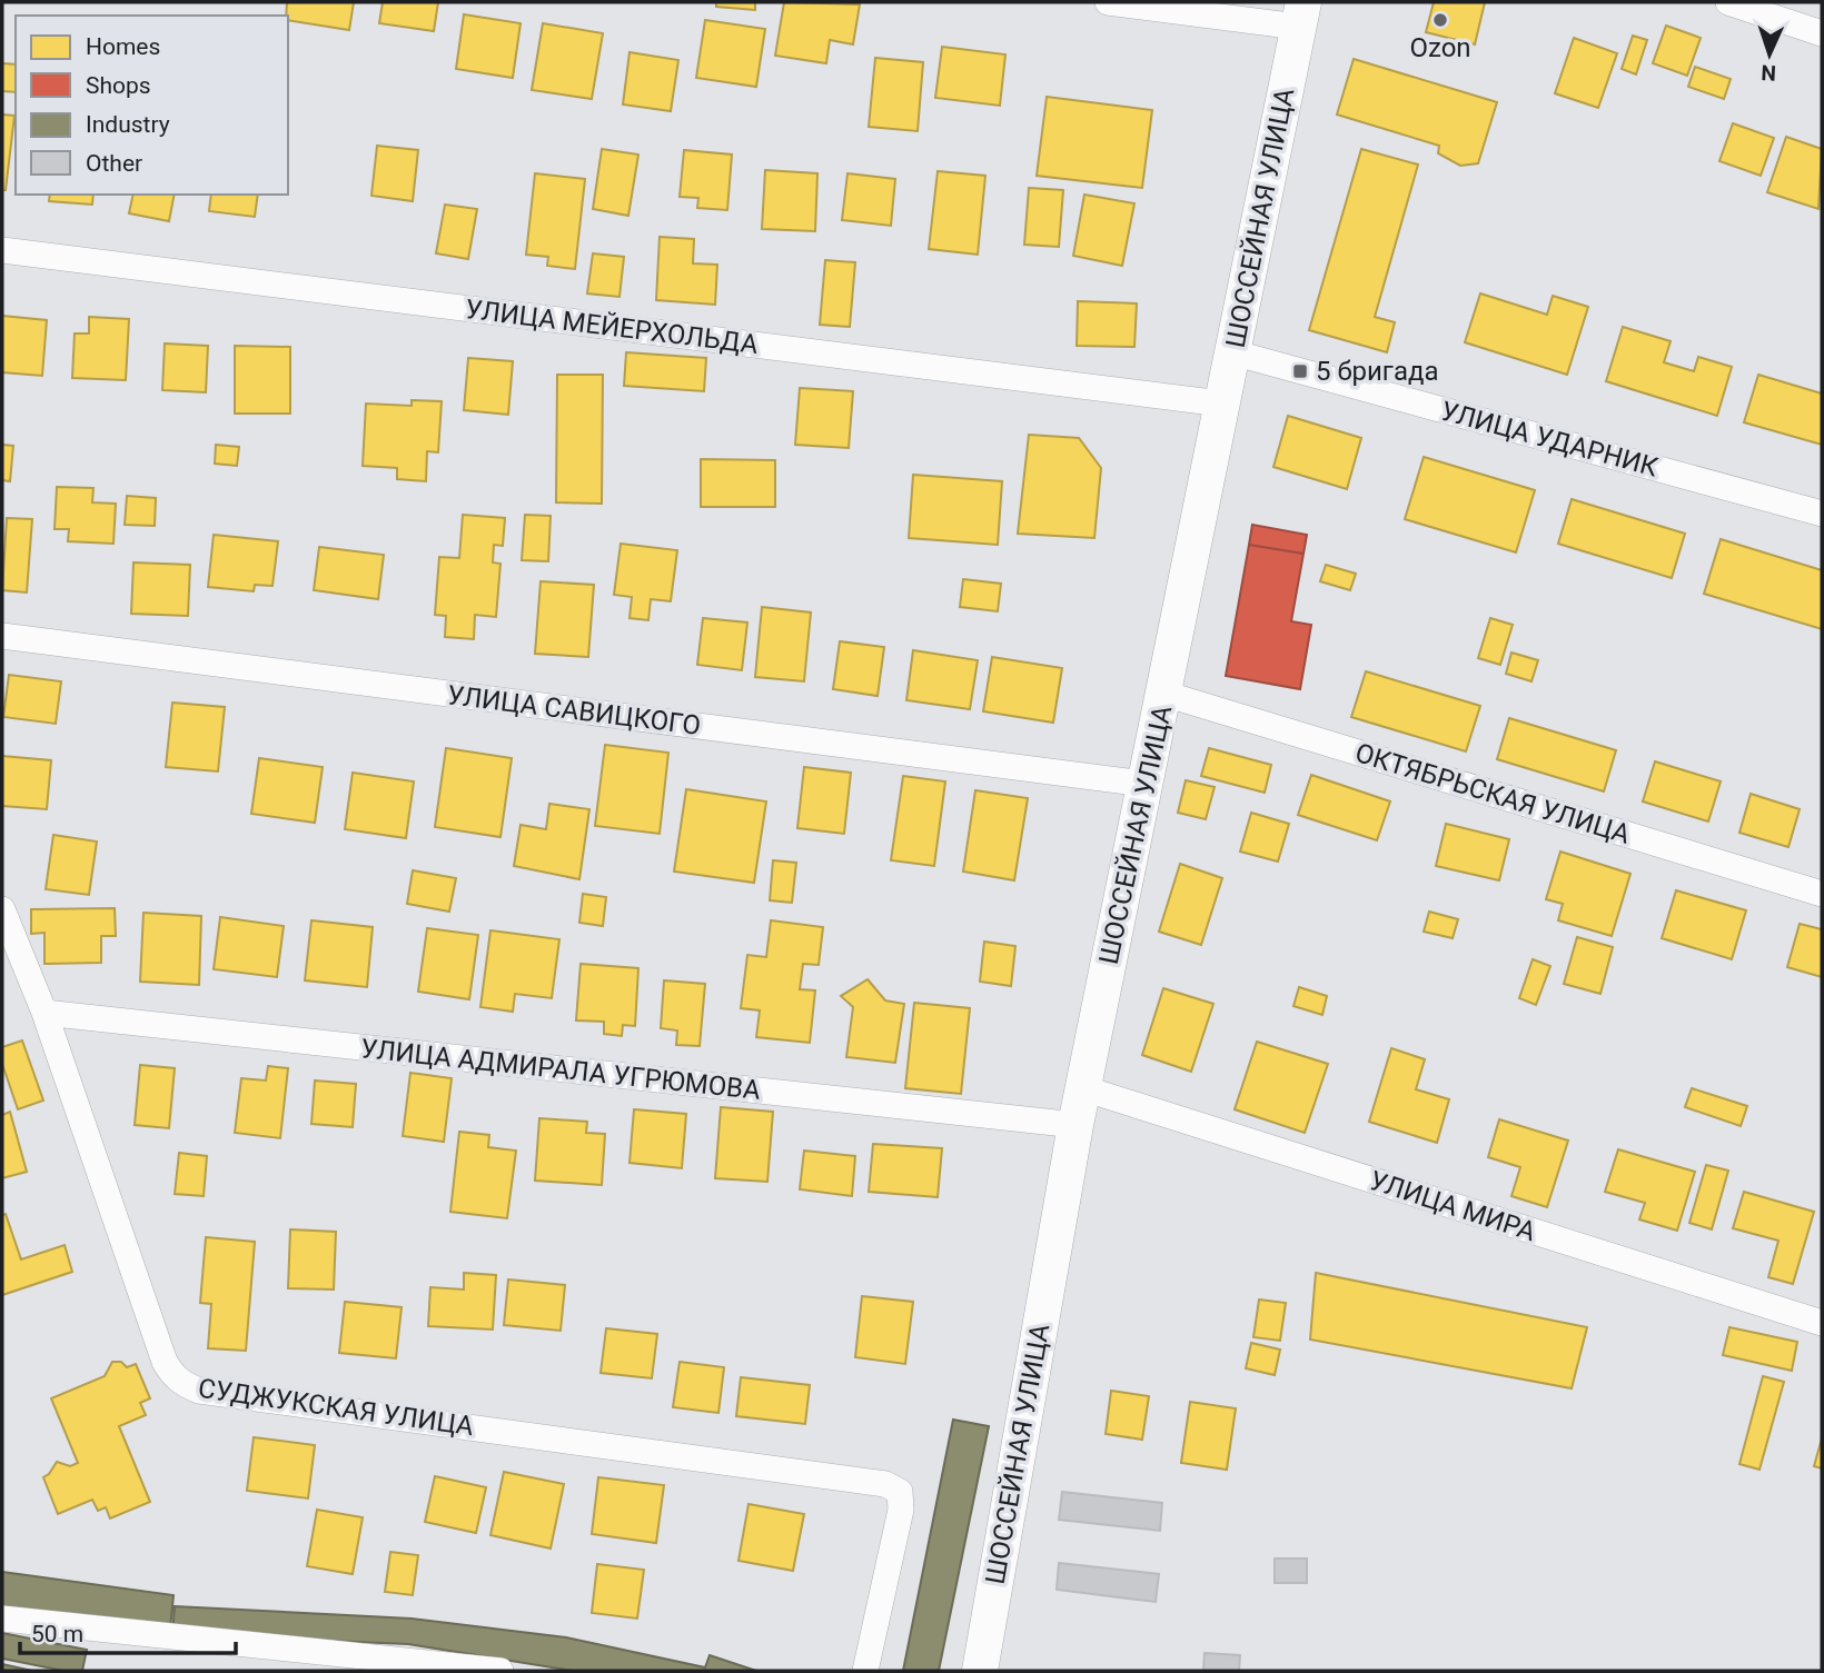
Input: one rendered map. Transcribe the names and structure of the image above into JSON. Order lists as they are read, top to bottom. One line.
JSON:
{"streets":{"street":["ШОССЕЙНАЯ УЛИЦА","УЛИЦА МЕЙЕРХОЛЬДА","УЛИЦА УДАРНИК","УЛИЦА САВИЦКОГО","ОКТЯБРЬСКАЯ УЛИЦА","УЛИЦА АДМИРАЛА УГРЮМОВА","УЛИЦА МИРА","СУДЖУКСКАЯ УЛИЦА"]},"crossings":[["ШОССЕЙНАЯ УЛИЦА","УЛИЦА МЕЙЕРХОЛЬДА"],["ШОССЕЙНАЯ УЛИЦА","УЛИЦА УДАРНИК"],["ШОССЕЙНАЯ УЛИЦА","УЛИЦА САВИЦКОГО"],["ШОССЕЙНАЯ УЛИЦА","ОКТЯБРЬСКАЯ УЛИЦА"],["ШОССЕЙНАЯ УЛИЦА","УЛИЦА АДМИРАЛА УГРЮМОВА"],["ШОССЕЙНАЯ УЛИЦА","УЛИЦА МИРА"],["УЛИЦА АДМИРАЛА УГРЮМОВА","СУДЖУКСКАЯ УЛИЦА"]],"places":{"other":["Ozon"],"transit":["5 бригада"]},"legend":["Homes","Shops","Industry","Other"],"scale_bar":"50 m","north":"bottom"}
